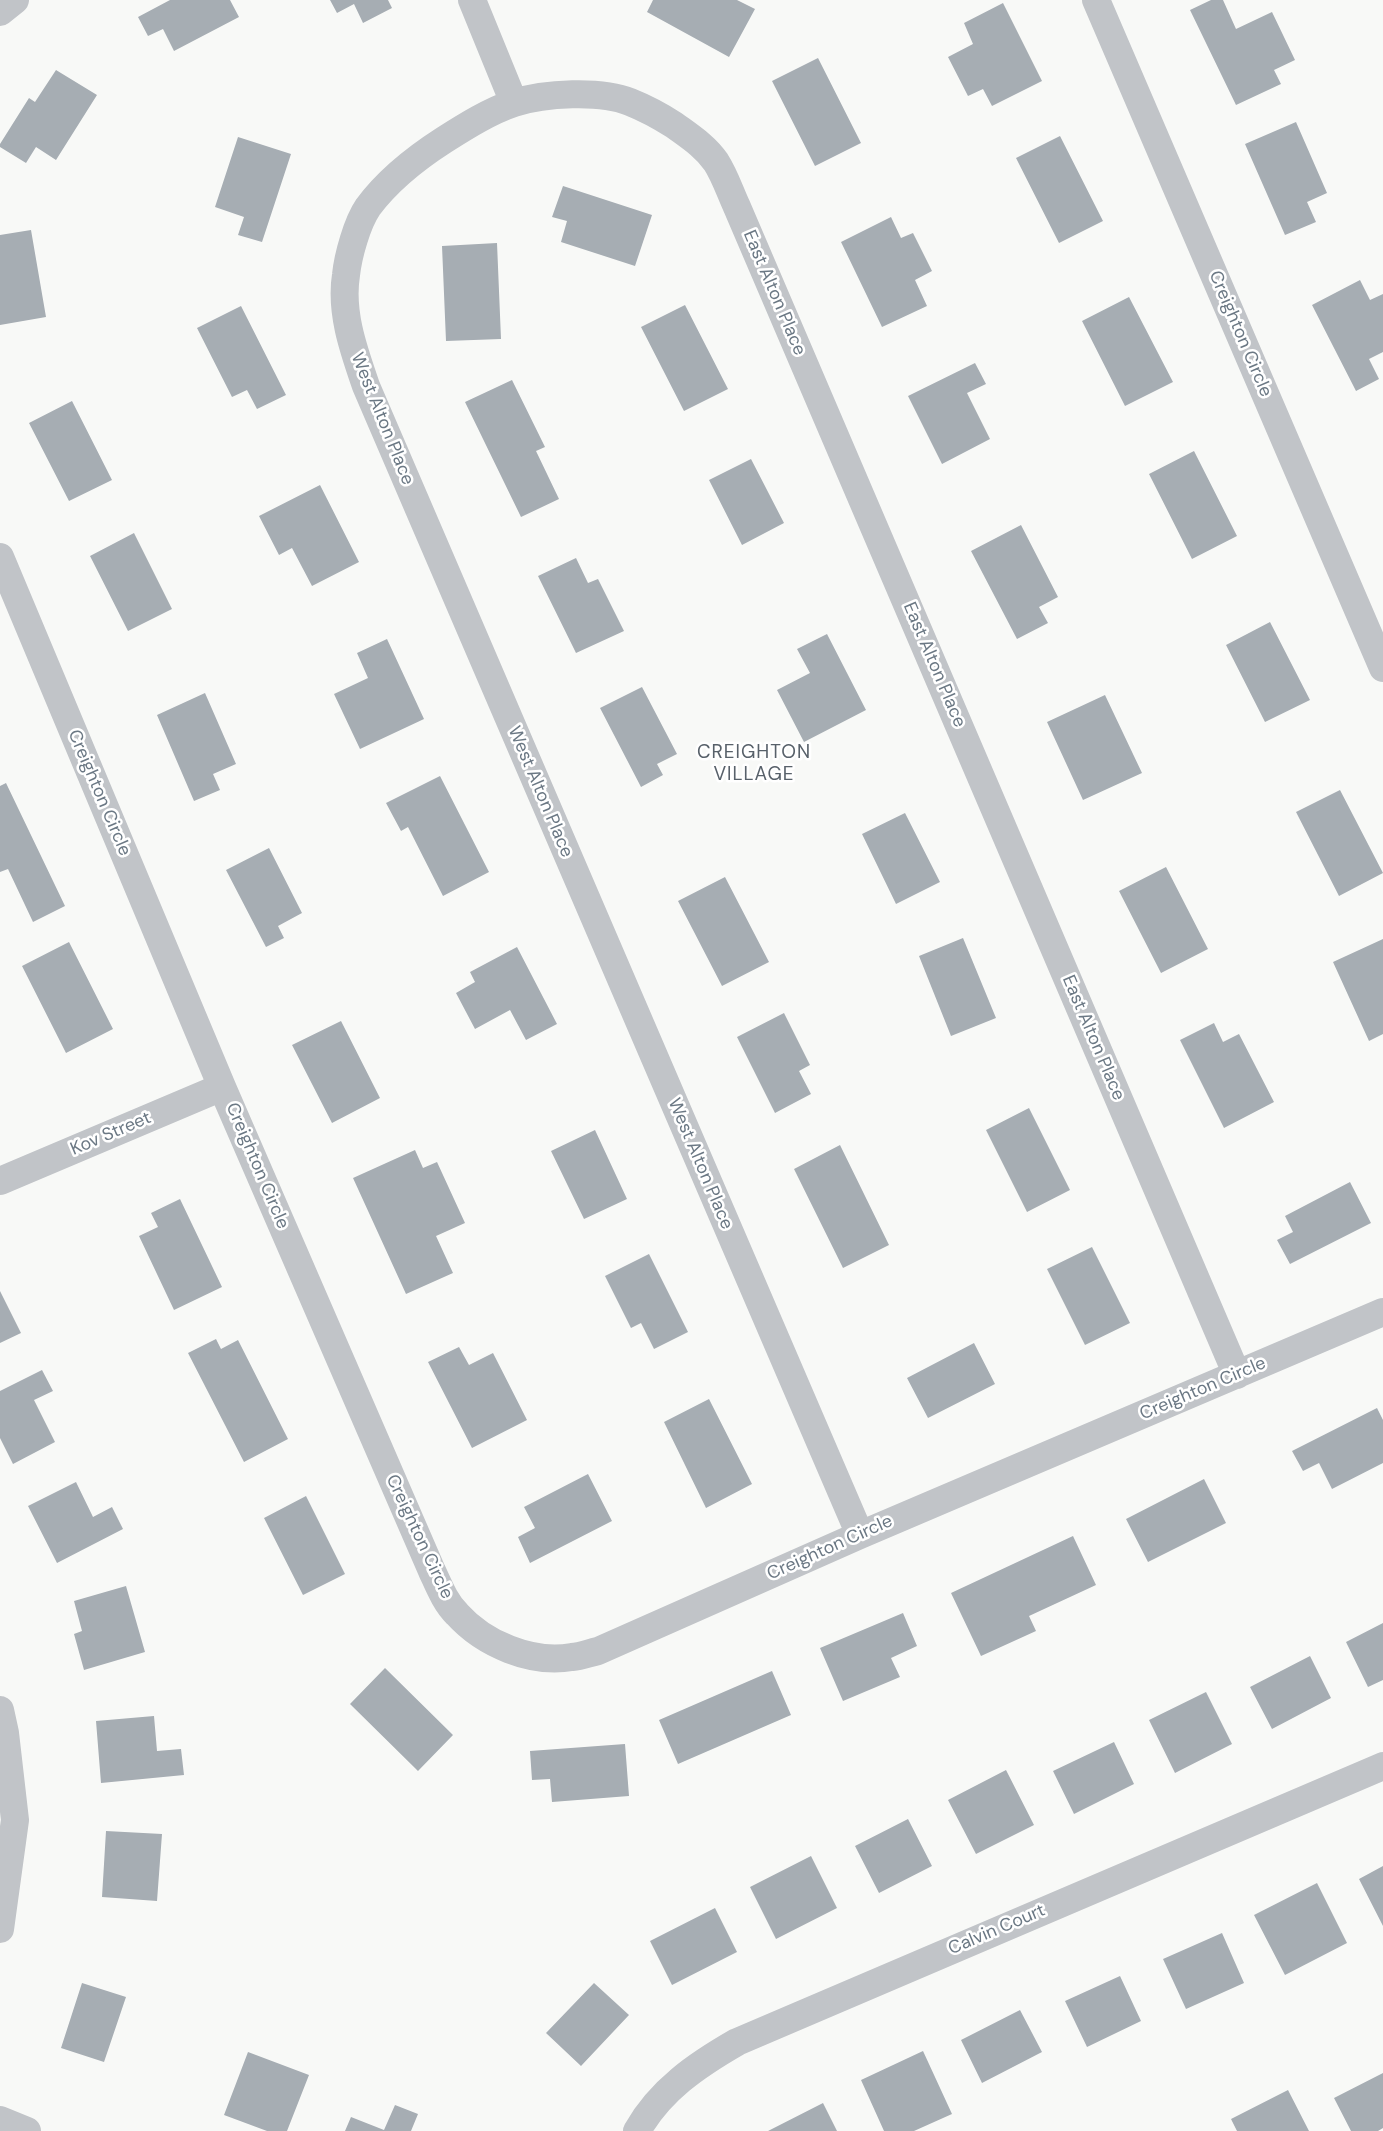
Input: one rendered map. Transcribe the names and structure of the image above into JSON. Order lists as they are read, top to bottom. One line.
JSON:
{"streets":{"street":["East Alton Place","Creighton Circle","West Alton Place","Kov Street","Calvin Court"]},"crossings":[["East Alton Place","Creighton Circle"],["East Alton Place","West Alton Place"],["Creighton Circle","West Alton Place"],["Creighton Circle","Kov Street"]],"districts":["CREIGHTON VILLAGE"]}
